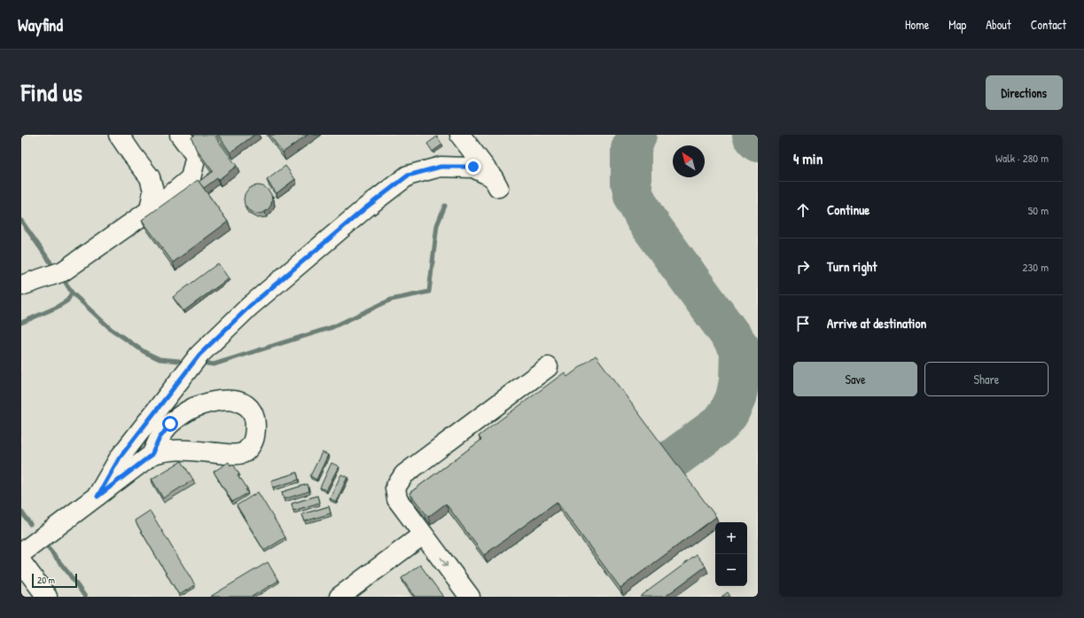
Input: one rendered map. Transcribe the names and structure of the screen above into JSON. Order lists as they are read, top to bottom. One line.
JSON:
{"scale_bar":"20 m","north":"top left","page":{"header":"Wayfind","nav":["Home","Map","About","Contact"],"title":"Find us","buttons":["Directions",["Save","Share"]],"heading":["4 min","Walk · 280 m"],"list":[["Continue","50 m"],["Turn right","230 m"],"Arrive at destination"],"map_buttons":["+","−"],"scale":"20 m"}}
